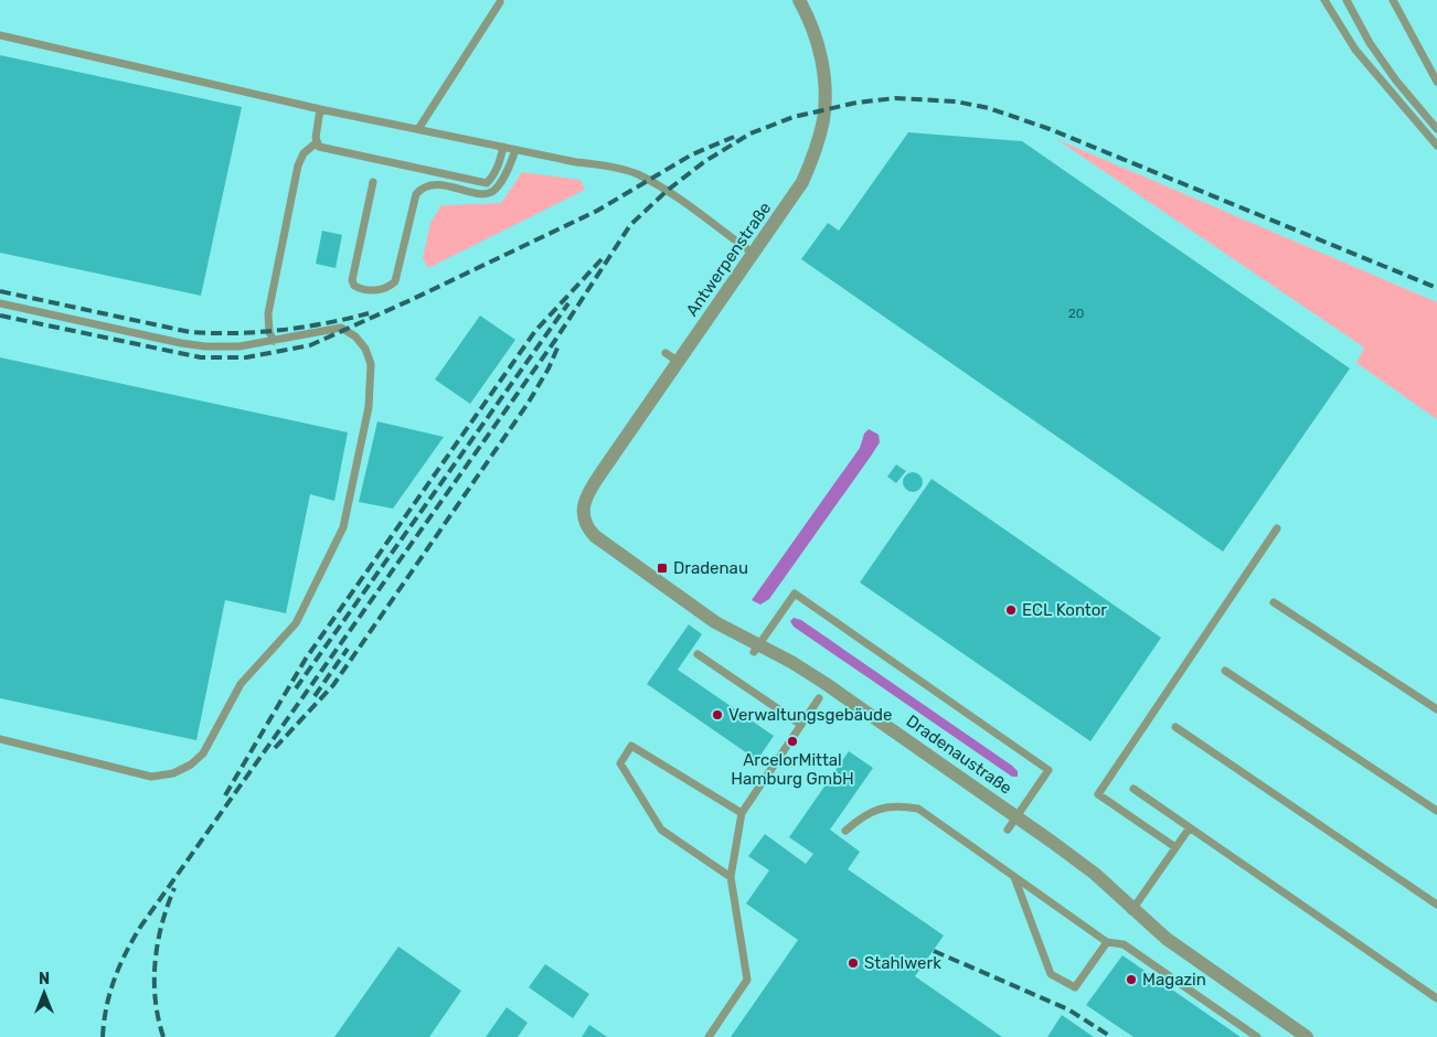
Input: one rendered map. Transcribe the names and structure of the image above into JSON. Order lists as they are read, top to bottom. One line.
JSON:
{"streets":{"street":["Antwerpenstraße","Dradenaustraße"]},"crossings":[["Antwerpenstraße","Dradenaustraße"]],"places":{"transit":["Dradenau"],"other":["ECL Kontor","Verwaltungsgebäude","ArcelorMittal Hamburg GmbH","Stahlwerk","Magazin"]},"house_numbers":["20"],"north":"top"}
